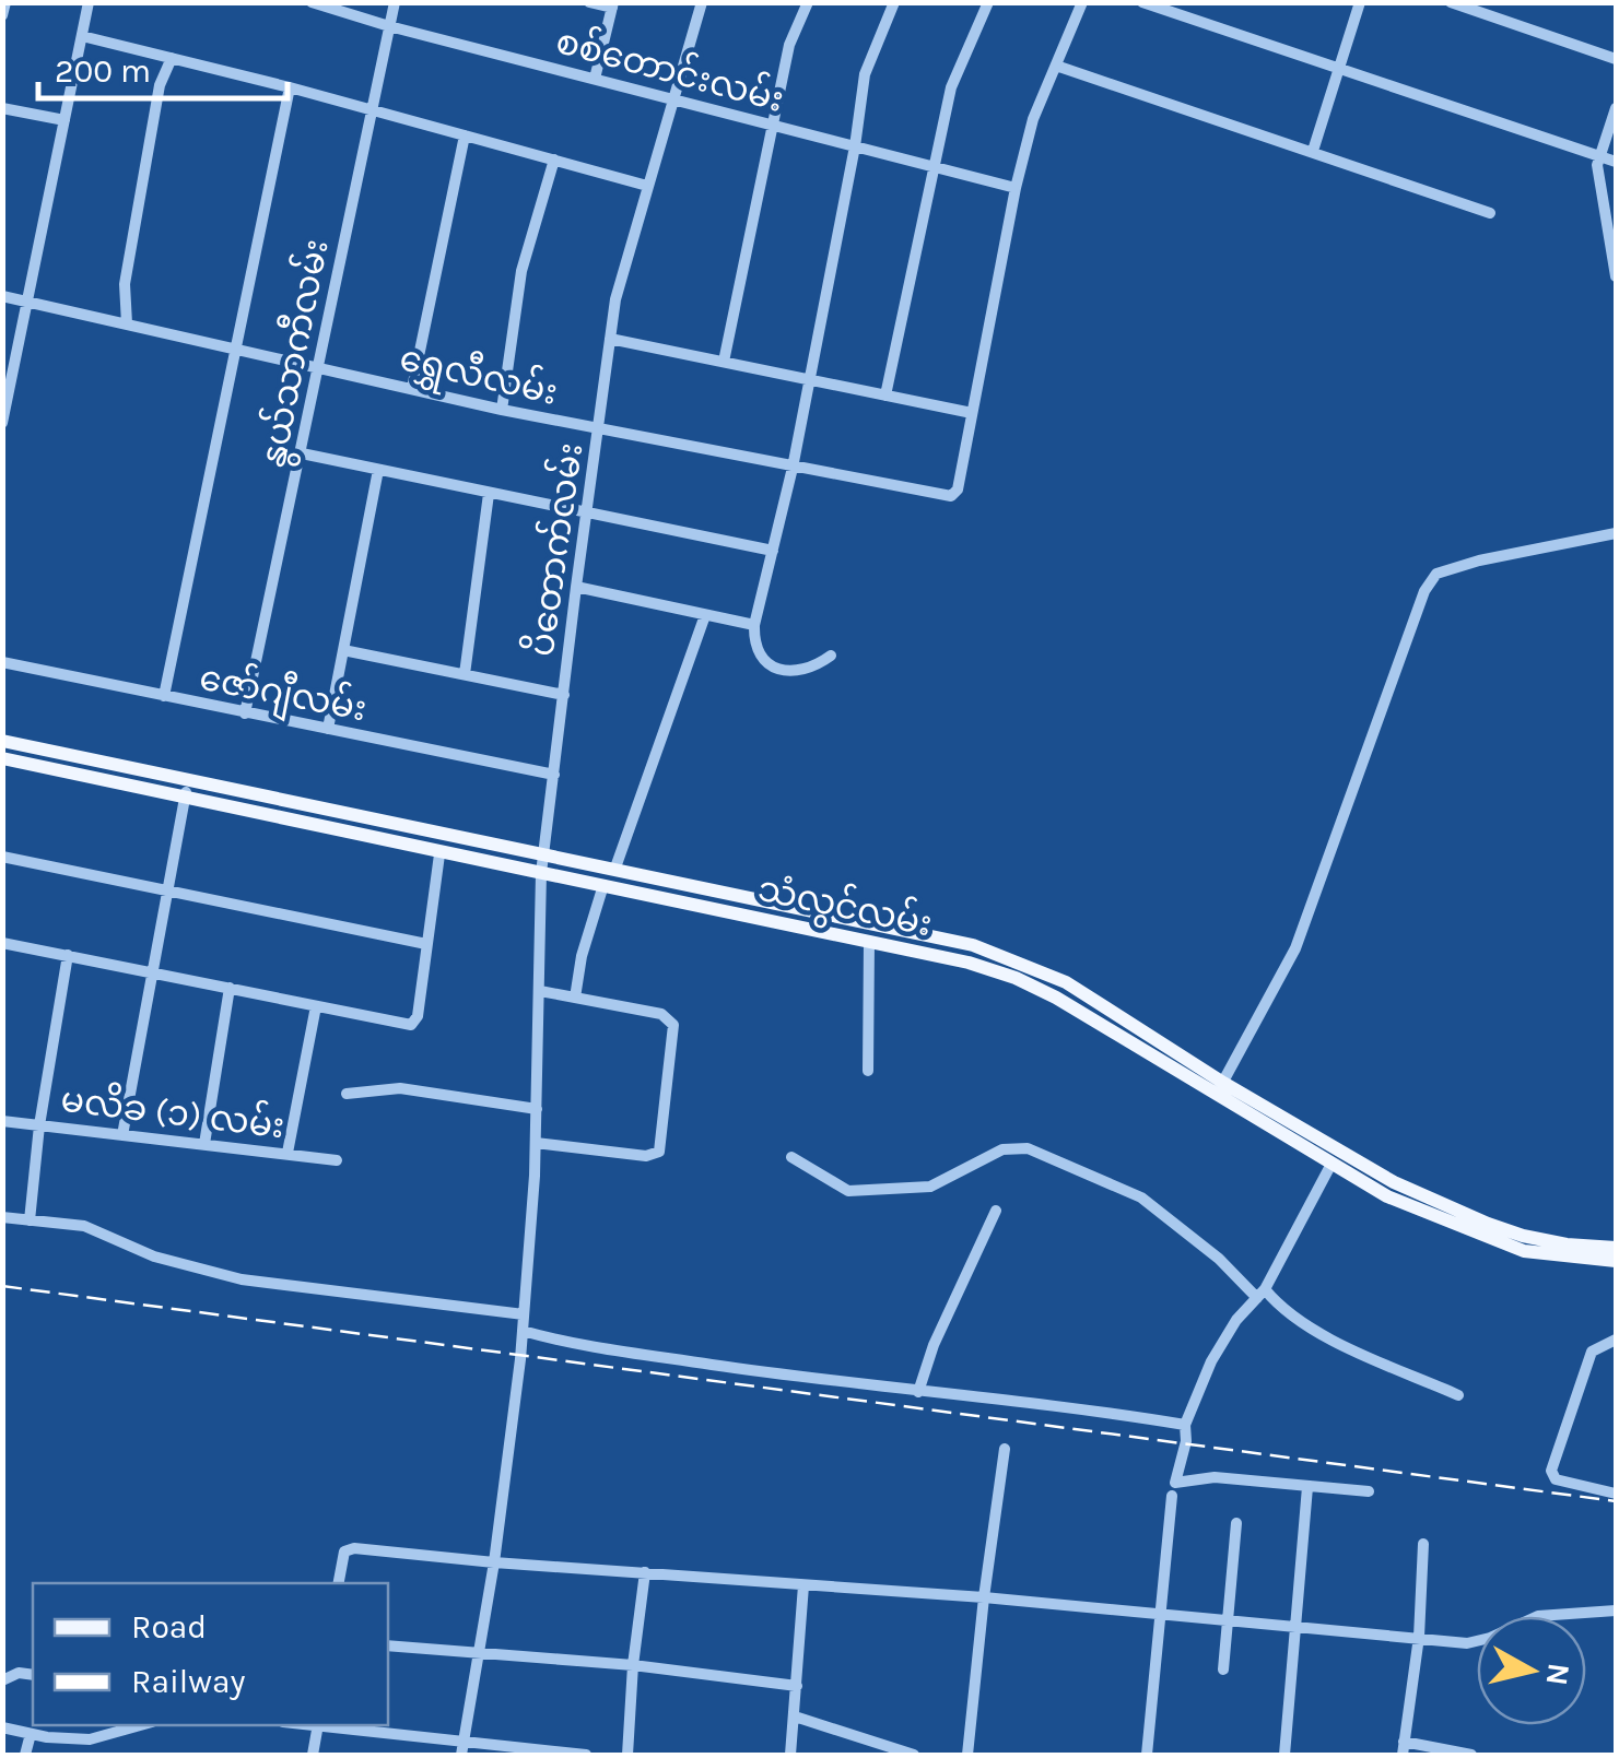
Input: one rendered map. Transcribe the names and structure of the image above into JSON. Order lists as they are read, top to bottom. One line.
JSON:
{"streets":{"main road":["သံလွင်လမ်း"],"street":["စစ်တောင်းလမ်း","နွယ်သာကီလမ်း","ရွှေလီလမ်း","ပိတောက်လမ်း","ဇော်ဂျီလမ်း","မလိခ (၁) လမ်း"]},"crossings":[["စစ်တောင်းလမ်း","နွယ်သာကီလမ်း"],["စစ်တောင်းလမ်း","ပိတောက်လမ်း"],["နွယ်သာကီလမ်း","ရွှေလီလမ်း"],["နွယ်သာကီလမ်း","ဇော်ဂျီလမ်း"],["ရွှေလီလမ်း","ပိတောက်လမ်း"],["ပိတောက်လမ်း","ဇော်ဂျီလမ်း"],["ပိတောက်လမ်း","သံလွင်လမ်း"]],"legend":["Road","Railway"],"scale_bar":"200 m","north":"right"}
